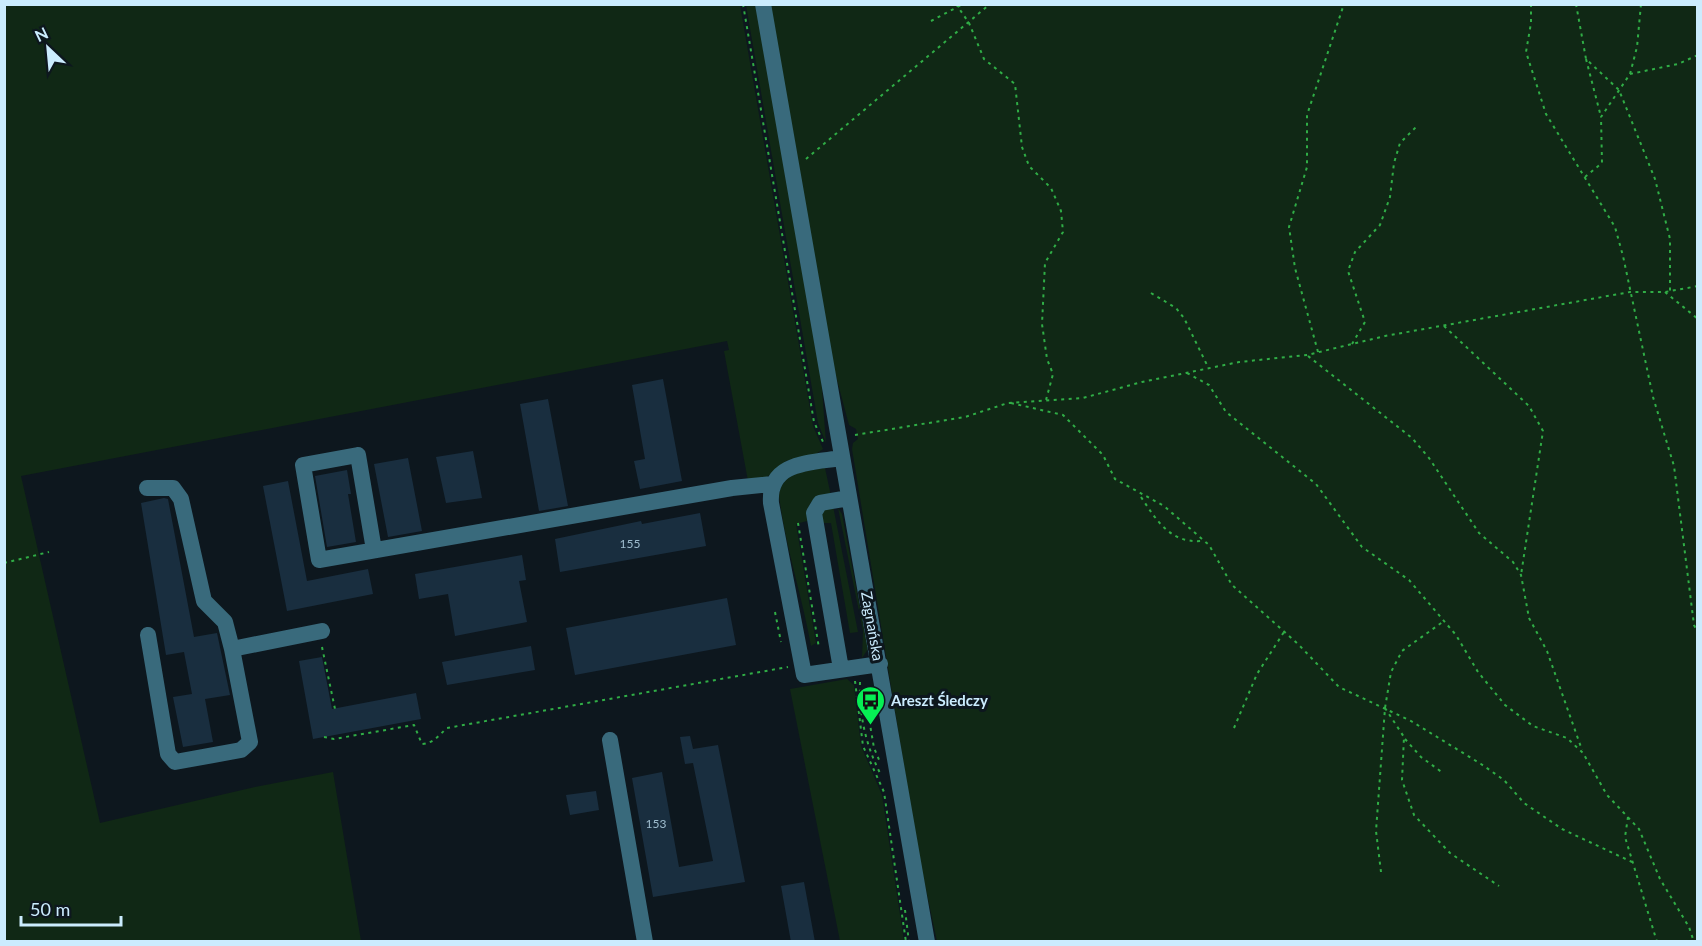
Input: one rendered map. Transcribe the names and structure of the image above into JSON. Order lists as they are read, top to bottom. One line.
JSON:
{"streets":{"street":["Zagnańska"]},"places":{"bus stop":["Areszt Śledczy"]},"house_numbers":["155","153"],"scale_bar":"50 m","north":"top left"}
